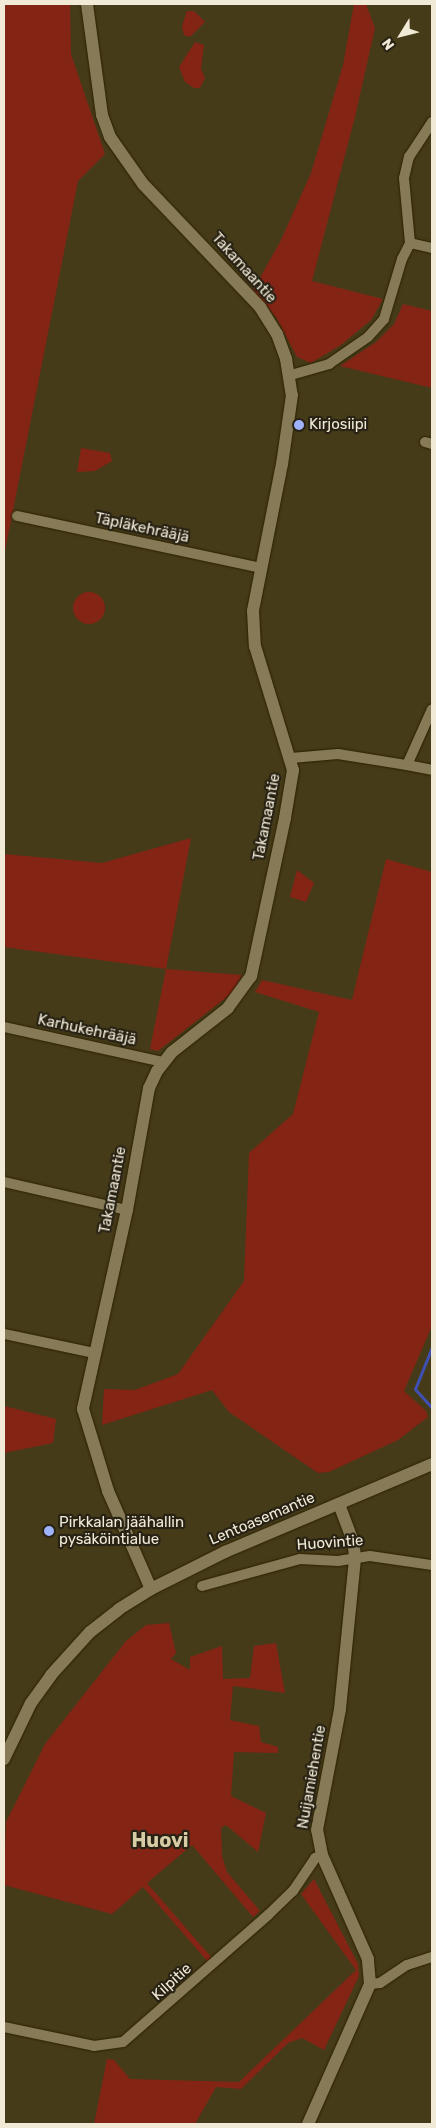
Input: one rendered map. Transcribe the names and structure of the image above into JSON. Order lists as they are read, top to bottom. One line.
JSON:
{"streets":{"street":["Takamaantie","Täpläkehrääjä","Karhukehrääjä","Lentoasemantie","Huovintie","Nuijamiehentie","Kilpitie"]},"crossings":[["Takamaantie","Täpläkehrääjä"],["Takamaantie","Karhukehrääjä"],["Takamaantie","Lentoasemantie"],["Lentoasemantie","Nuijamiehentie"],["Huovintie","Nuijamiehentie"],["Nuijamiehentie","Kilpitie"]],"districts":["Huovi"],"places":["Kirjosiipi","Pirkkalan jäähallin pysäköintialue"],"north":"bottom left"}
